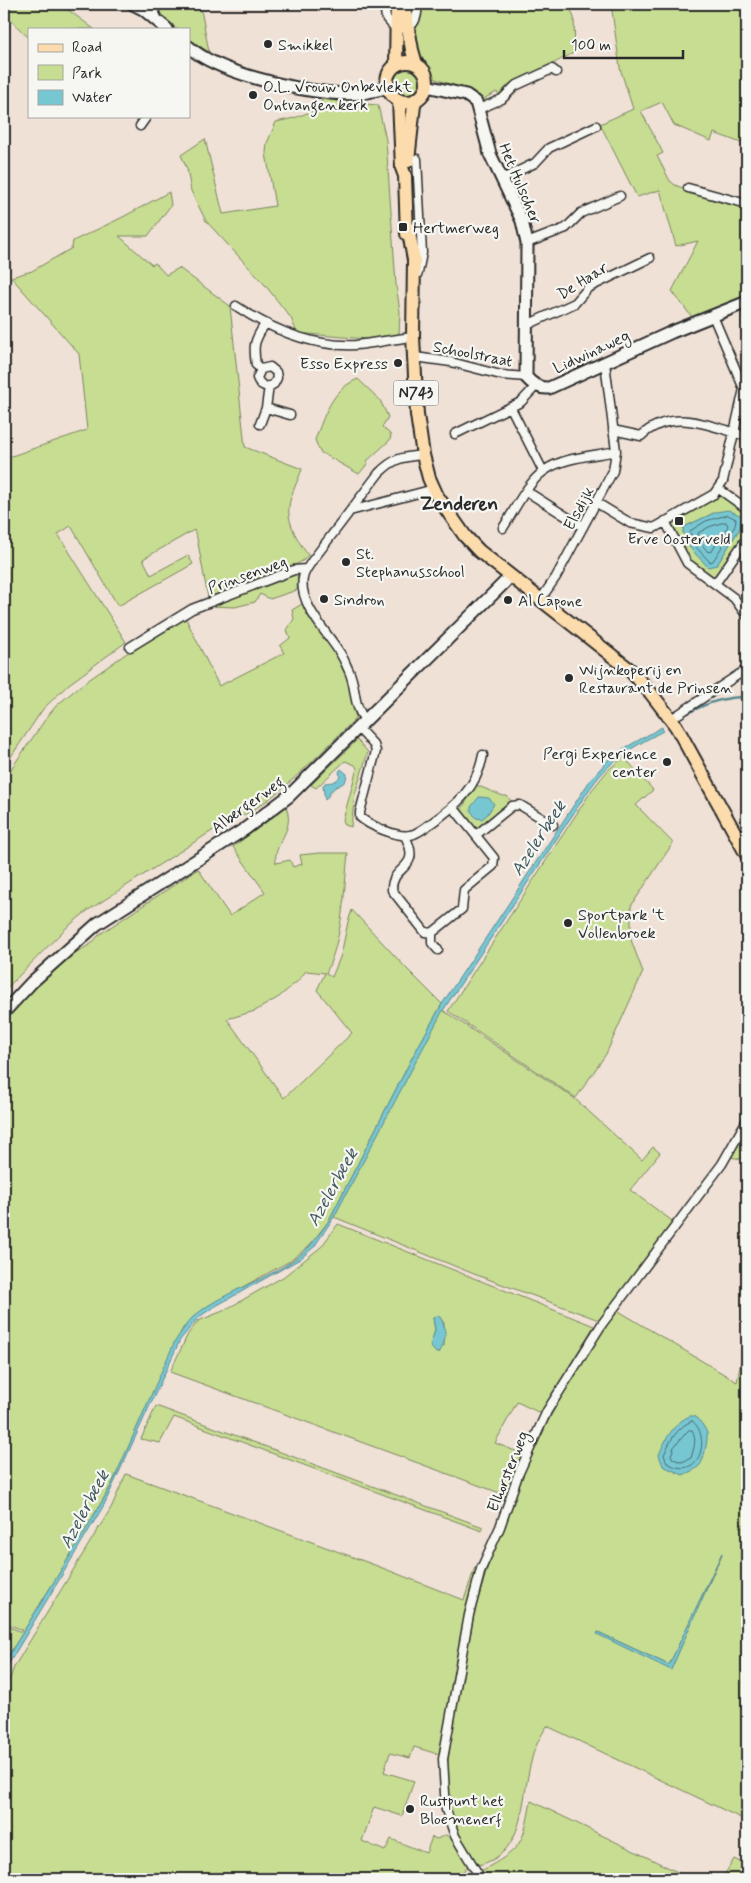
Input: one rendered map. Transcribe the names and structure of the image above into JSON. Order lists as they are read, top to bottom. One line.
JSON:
{"streets":{"main road":["N743"],"street":["Het Hulscher","De Haar","Lidwinaweg","Schoolstraat","Elsdijk","Prinsenweg","Albergerweg","Elhorsterweg"]},"crossings":[["Het Hulscher","De Haar"],["Het Hulscher","Schoolstraat"],["Lidwinaweg","Elsdijk"],["Schoolstraat","N743"],["N743","Albergerweg"],["Prinsenweg","Albergerweg"]],"districts":["Zenderen"],"water":["Azelerbeek"],"places":{"other":["Smikkel","O.L. Vrouw Onbevlekt Ontvangenkerk","Esso Express","St. Stephanusschool","Sindron","Al Capone","Wijnkoperij en Restaurant de Prinsen","Pergi Experience center","Sportpark 't Vollenbroek","Rustpunt het Bloemenerf"],"transit":["Hertmerweg","Erve Oosterveld"]},"legend":["Road","Park","Water"],"scale_bar":"100 m"}
